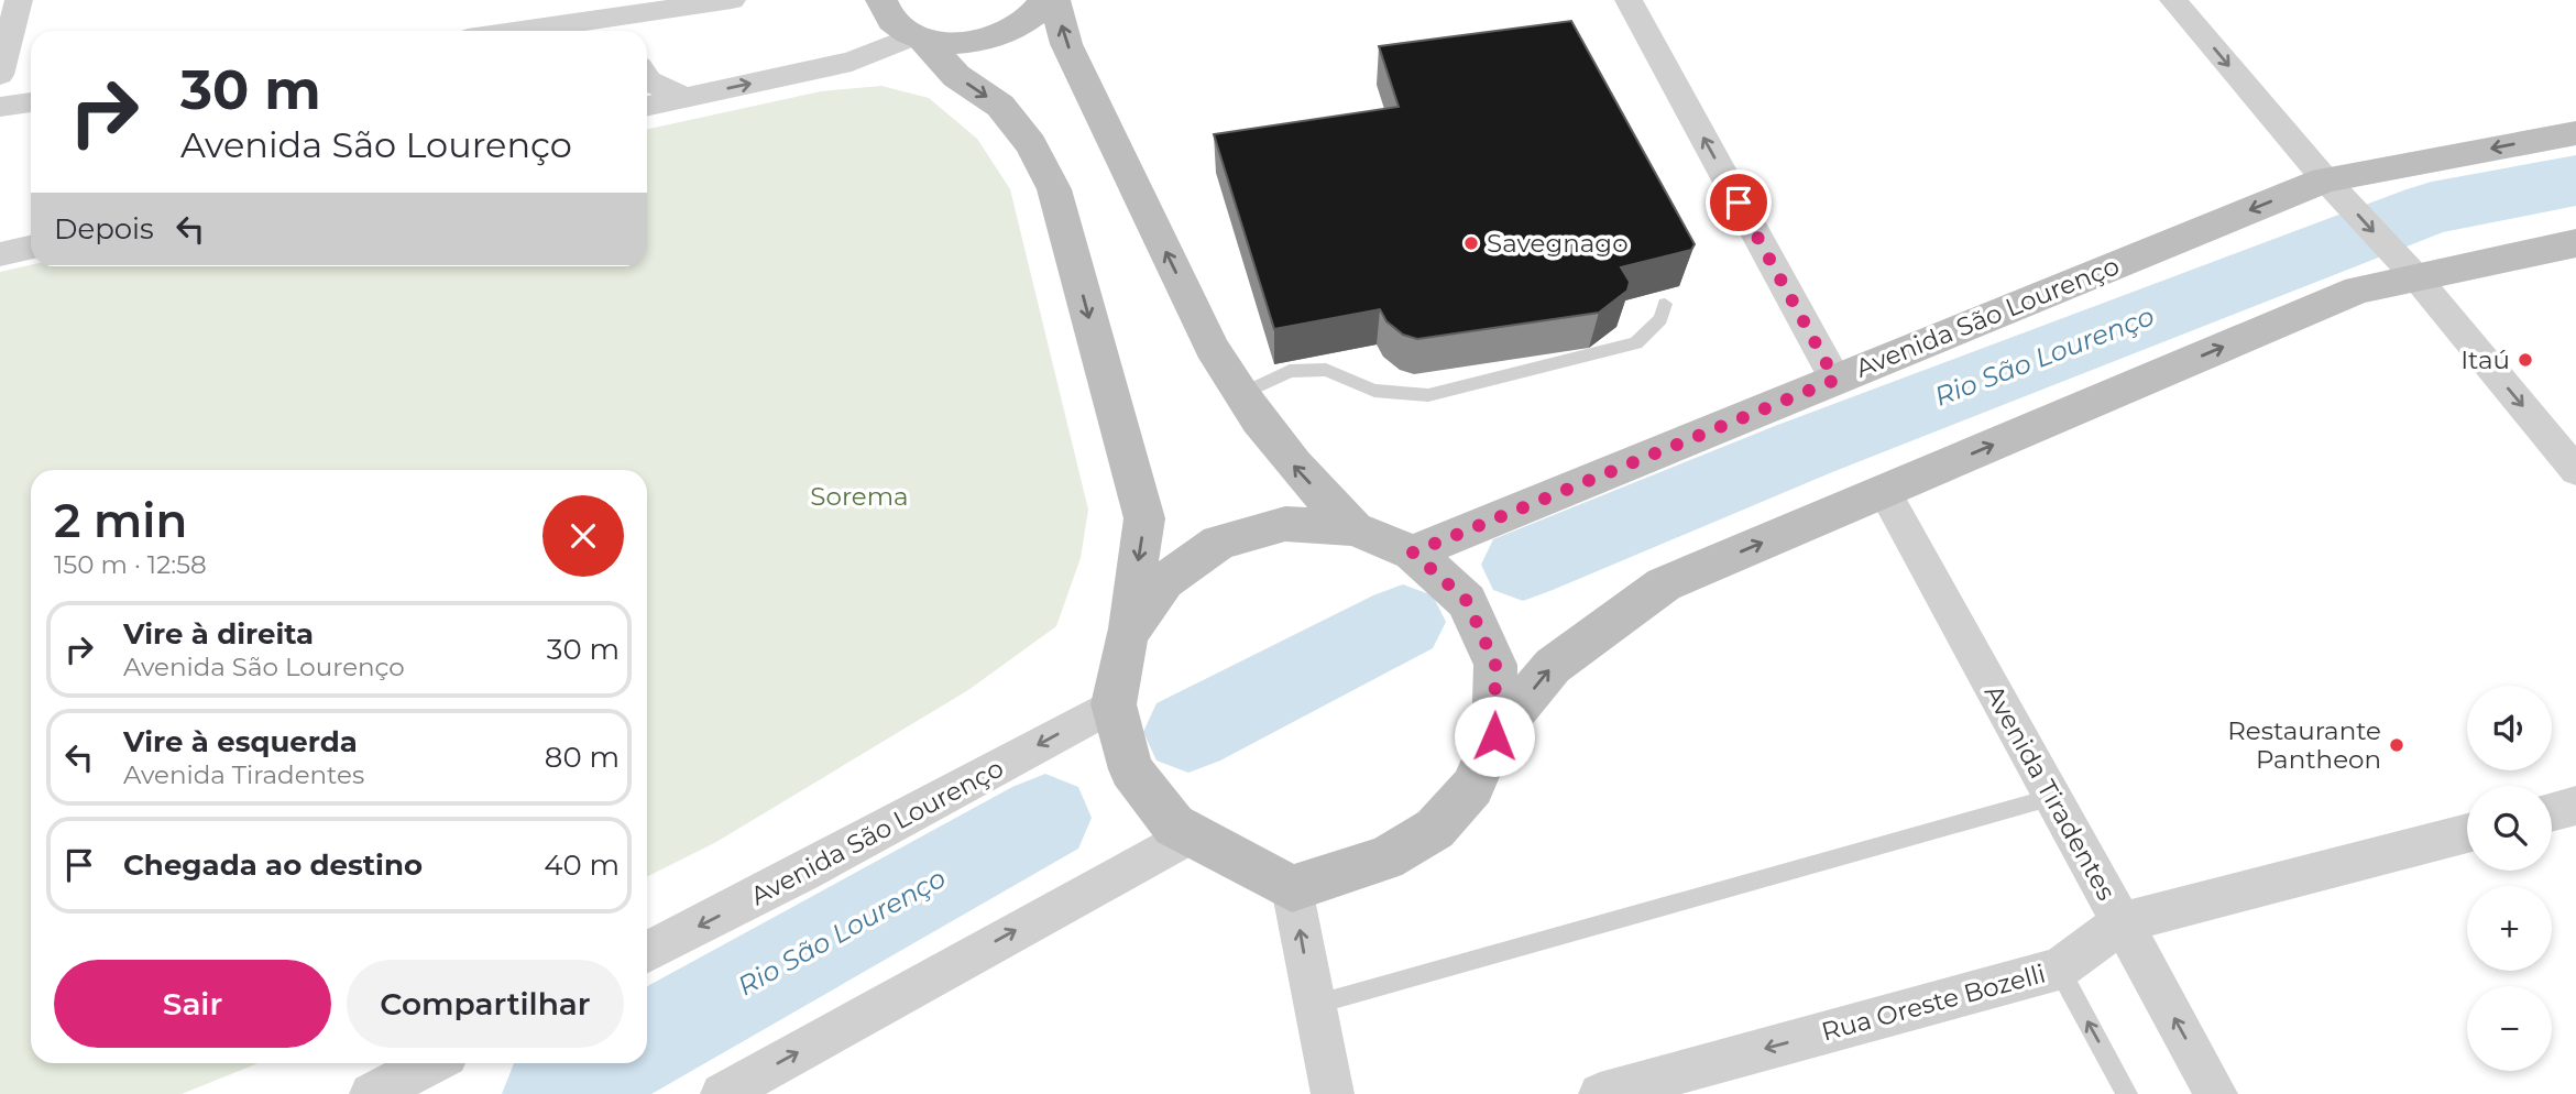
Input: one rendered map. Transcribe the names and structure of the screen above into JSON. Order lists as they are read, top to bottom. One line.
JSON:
{"streets":{"main road":["Avenida São Lourenço"],"street":["Avenida Tiradentes","Rua Oreste Bozelli"]},"crossings":[["Avenida Tiradentes","Rua Oreste Bozelli"]],"one_way":["Rua Oreste Bozelli"],"water":["Rio São Lourenço"],"parks":["Sorema"],"places":["Savegnago","Itaú","Restaurante Pantheon"],"page":{"turn":["30 m","Avenida São Lourenço"],"then":"Depois","heading":["2 min","150 m · 12:58"],"list":[{"name":"Vire à direita","note":"Avenida São Lourenço","value":"30 m"},{"name":"Vire à esquerda","note":"Avenida Tiradentes","value":"80 m"},{"name":"Chegada ao destino","value":"40 m"}],"map_buttons":["+","−"],"buttons":["Sair","Compartilhar"]}}
